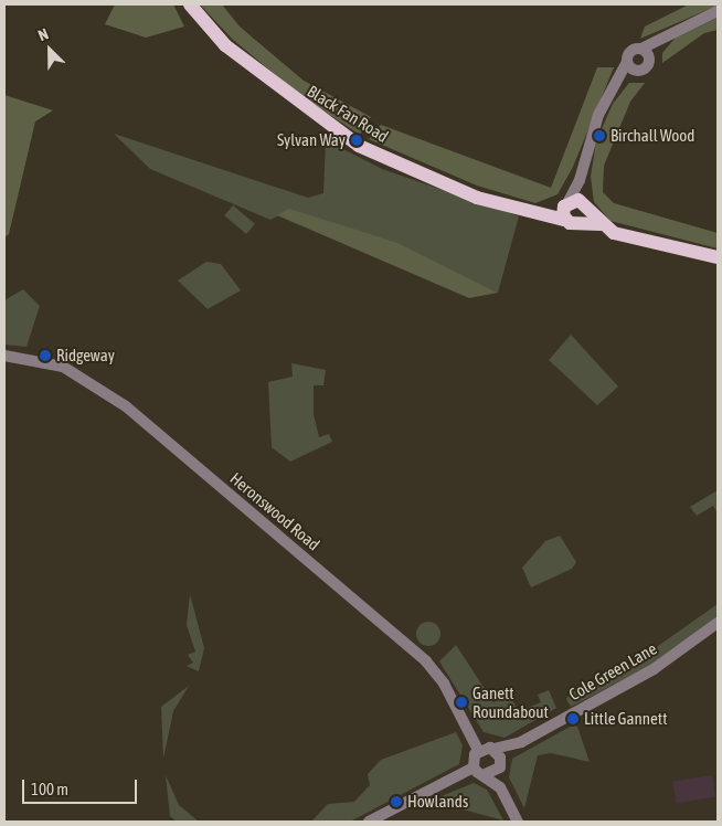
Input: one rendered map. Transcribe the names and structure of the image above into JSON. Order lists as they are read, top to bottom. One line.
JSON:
{"streets":{"main road":["Black Fan Road"],"street":["Heronswood Road","Cole Green Lane"]},"crossings":[["Heronswood Road","Cole Green Lane"]],"places":["Birchall Wood","Sylvan Way","Ridgeway","Ganett Roundabout","Little Gannett","Howlands"],"scale_bar":"100 m","north":"top left"}
